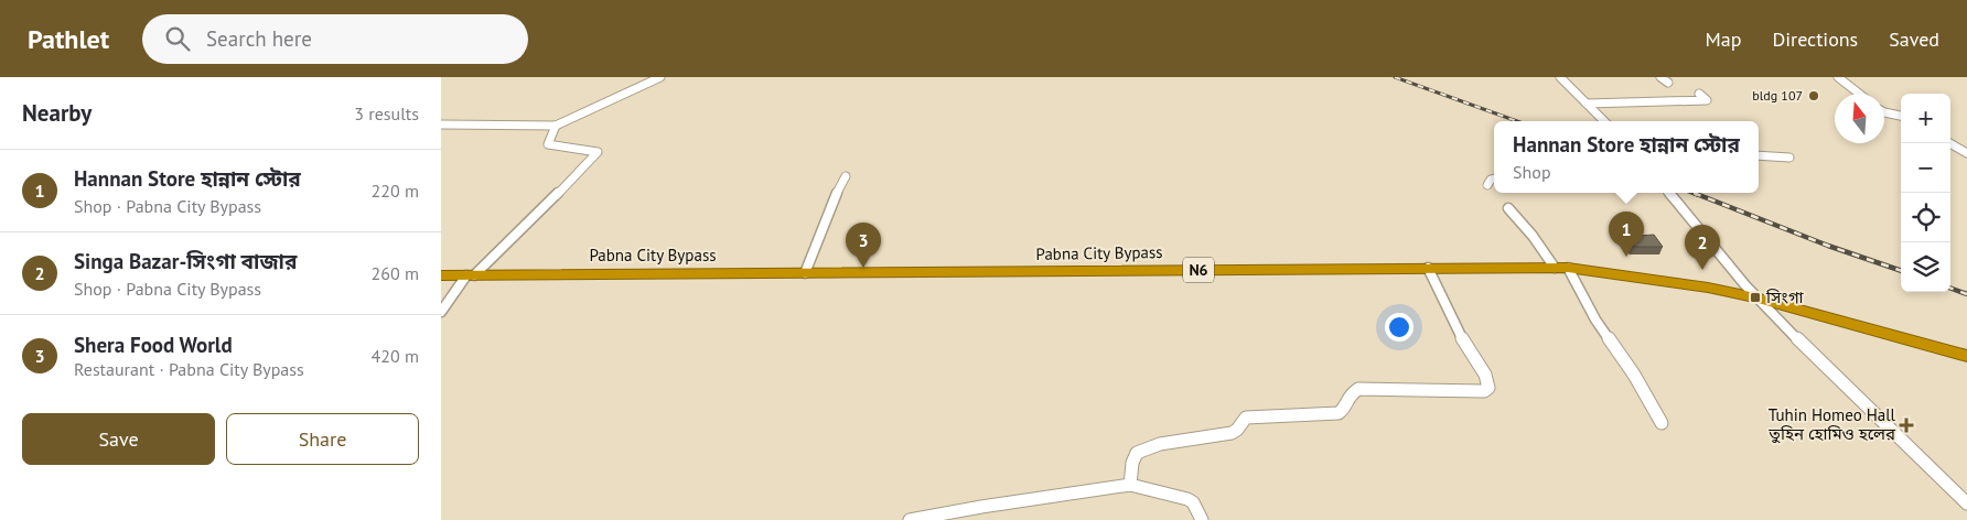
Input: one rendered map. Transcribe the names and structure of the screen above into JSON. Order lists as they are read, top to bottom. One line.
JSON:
{"streets":{"highway":["Pabna City Bypass","N6"]},"places":{"other":["bldg 107"],"transit":["সিংগা"],"health":["Tuhin Homeo Hall তুহিন হোমিও হলের"]},"north":"top","page":{"header":"Pathlet","search":"Search here","nav":["Map","Directions","Saved"],"heading":["Nearby","3 results"],"map_buttons":["+","−"],"popup":["Hannan Store হান্নান স্টোর","Shop"],"list":[{"mark":"1","name":"Hannan Store হান্নান স্টোর","note":"Shop · Pabna City Bypass","value":"220 m"},{"mark":"2","name":"Singa Bazar-সিংগা বাজার","note":"Shop · Pabna City Bypass","value":"260 m"},{"mark":"3","name":"Shera Food World","note":"Restaurant · Pabna City Bypass","value":"420 m"}],"pins":["1","3","2"],"buttons":["Save","Share"]}}
